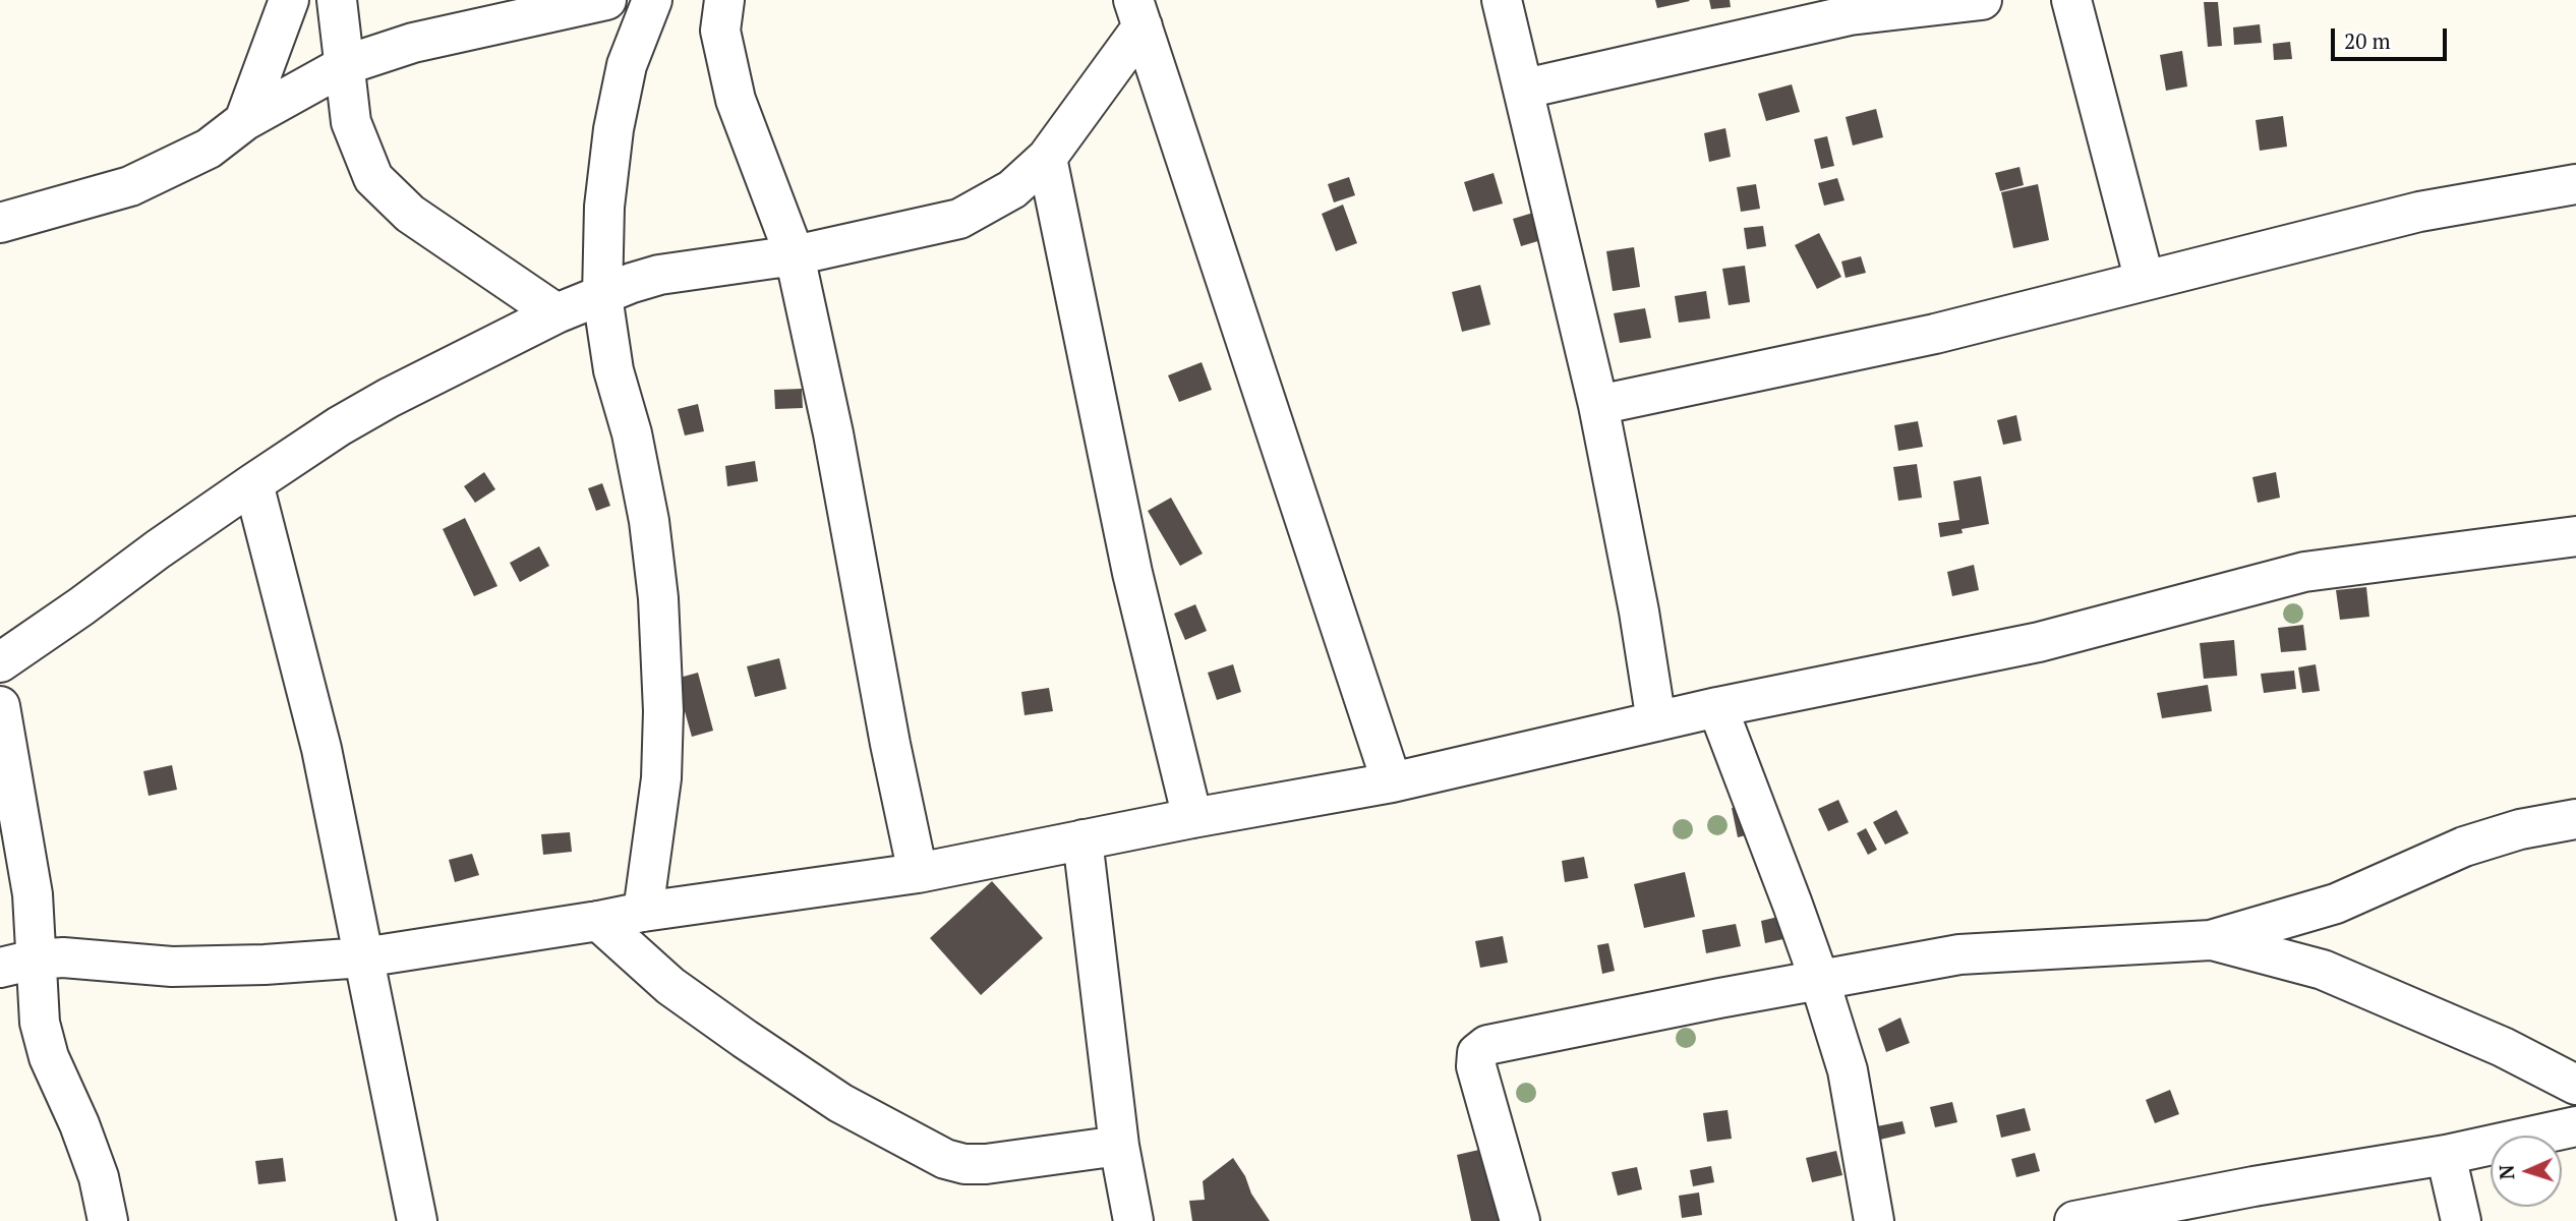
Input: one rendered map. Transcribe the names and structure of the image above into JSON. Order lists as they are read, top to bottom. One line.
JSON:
{"scale_bar":"20 m","north":"left"}
